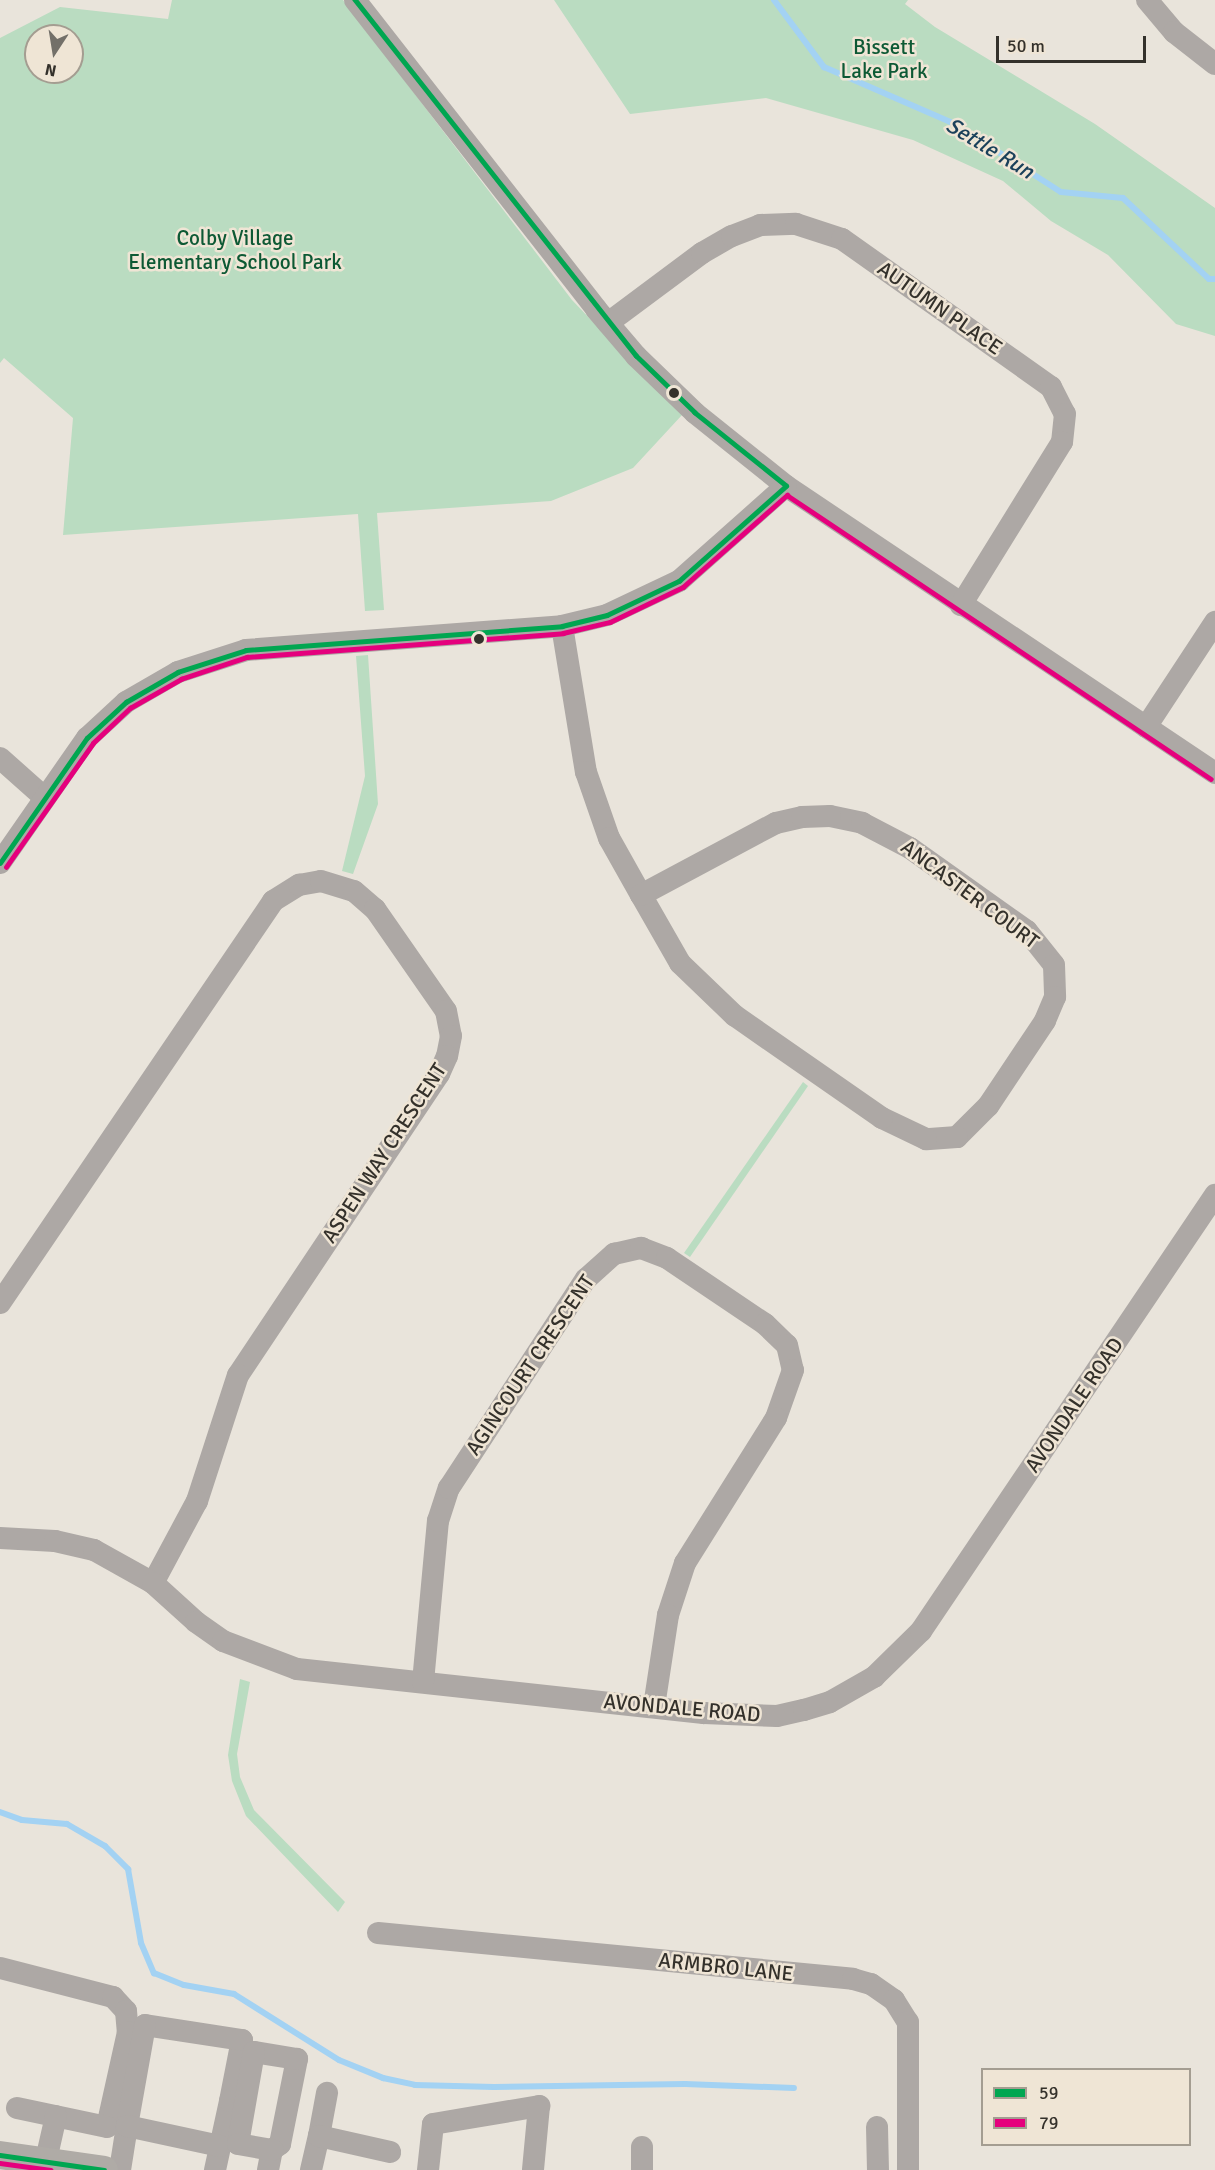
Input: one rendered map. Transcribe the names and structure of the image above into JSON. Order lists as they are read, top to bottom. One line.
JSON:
{"streets":{"street":["AUTUMN PLACE","ANCASTER COURT","ASPEN WAY CRESCENT","AGINCOURT CRESCENT","AVONDALE ROAD","ARMBRO LANE"]},"crossings":[["ASPEN WAY CRESCENT","AVONDALE ROAD"],["AGINCOURT CRESCENT","AVONDALE ROAD"]],"water":["Settle Run"],"parks":["Bissett Lake Park","Colby Village Elementary School Park"],"lines":["transit line 59","transit line 79"],"legend":["59","79"],"scale_bar":"50 m","north":"bottom"}
